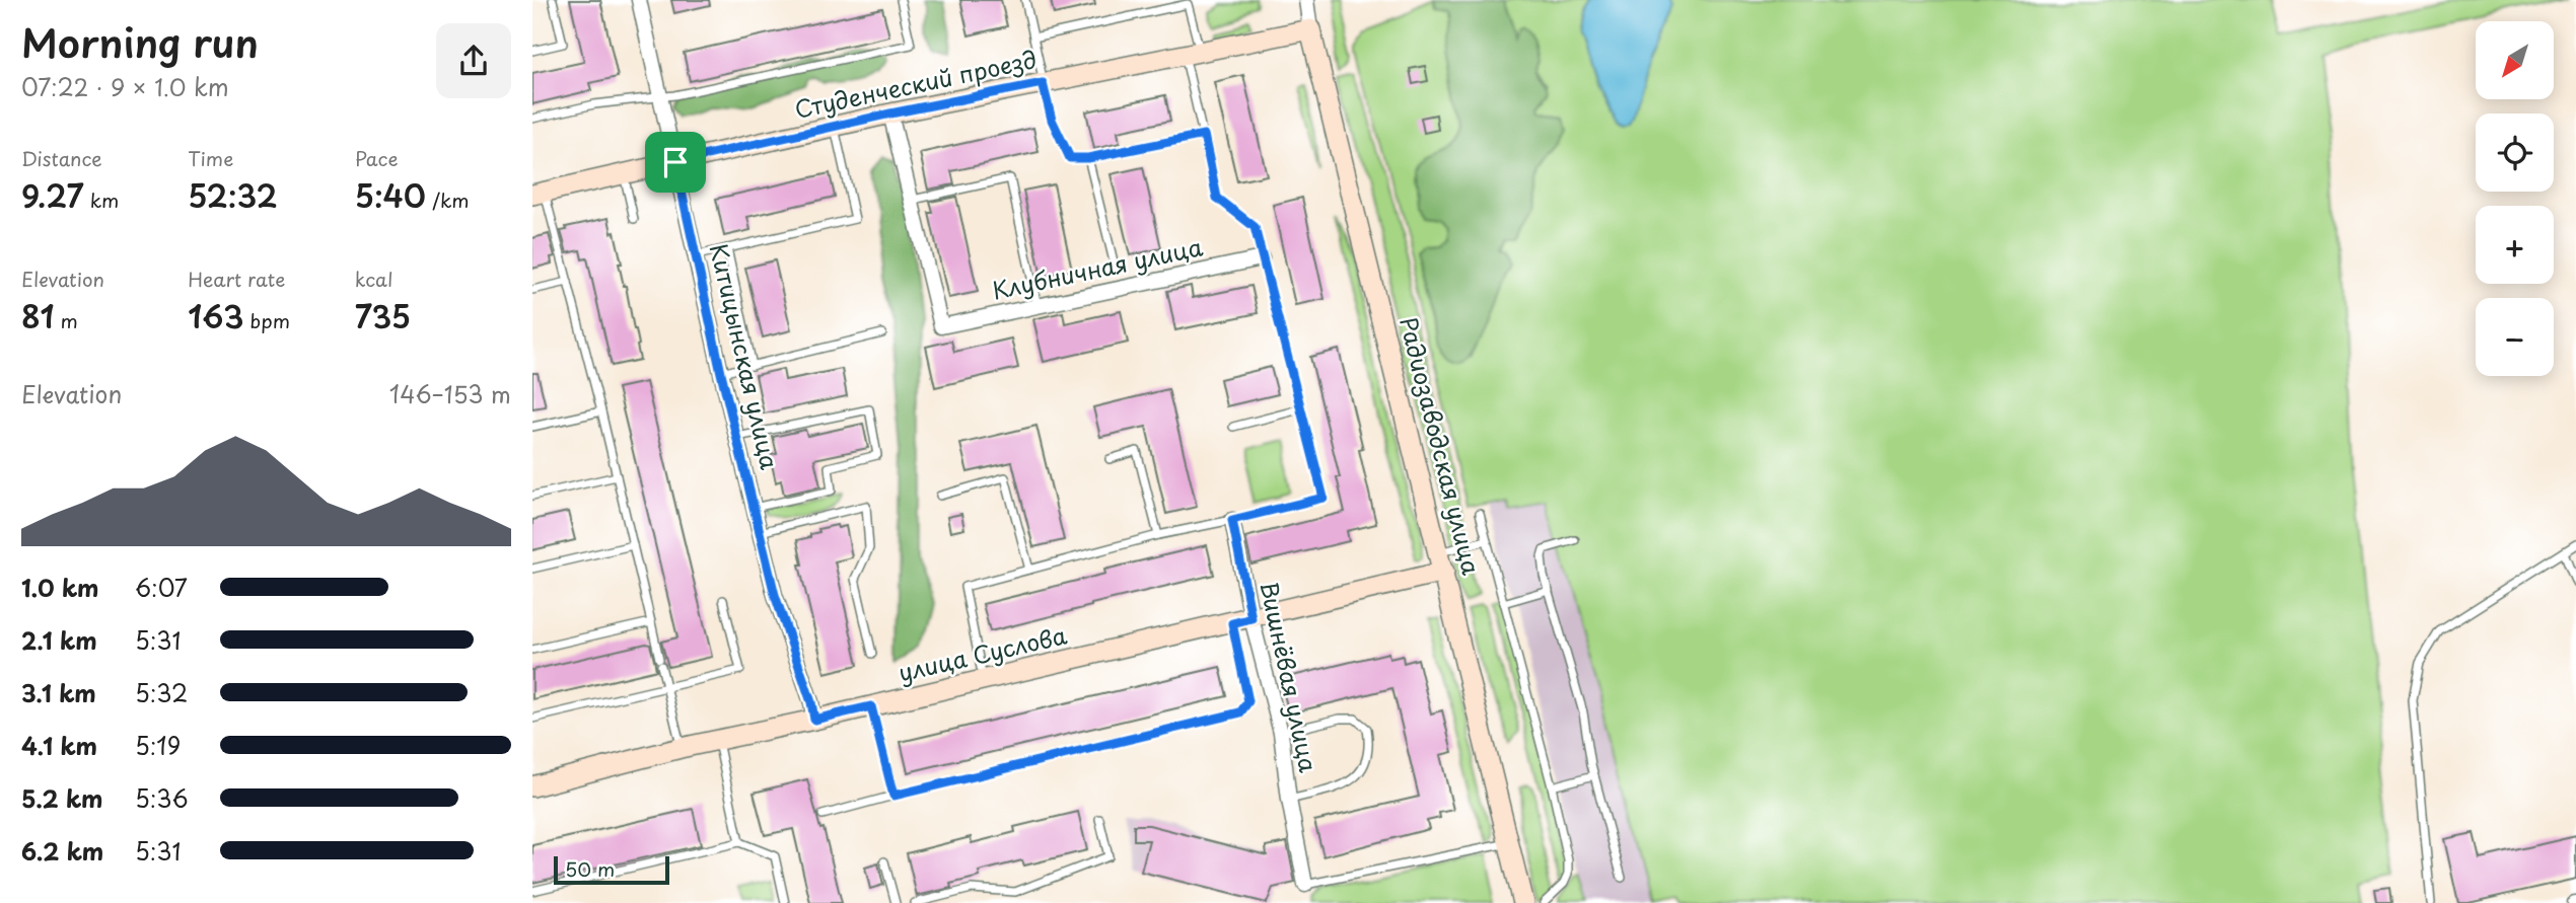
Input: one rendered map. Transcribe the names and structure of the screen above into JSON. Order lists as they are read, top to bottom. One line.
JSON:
{"streets":{"street":["Студенческий проезд","Клубничная улица","Китицынская улица","Радиозаводская улица","улица Суслова","Вишнёвая улица"]},"crossings":[["Студенческий проезд","Китицынская улица"],["Студенческий проезд","Радиозаводская улица"],["Китицынская улица","улица Суслова"],["Радиозаводская улица","улица Суслова"],["улица Суслова","Вишнёвая улица"]],"scale_bar":"50 m","north":"bottom left","page":{"heading":["Morning run","07:22 · 9 × 1.0 km"],"map_buttons":["+","−"],"stats":[["Distance","9.27 km"],["Time","52:32"],["Pace","5:40 /km"],["Elevation","81 m"],["Heart rate","163 bpm"],["kcal","735"]],"chart":["Elevation","146–153 m"],"list":[{"name":"1.0 km","note":"6:07"},{"name":"2.1 km","note":"5:31"},{"name":"3.1 km","note":"5:32"},{"name":"4.1 km","note":"5:19"},{"name":"5.2 km","note":"5:36"},{"name":"6.2 km","note":"5:31"}],"scale":"50 m"}}
